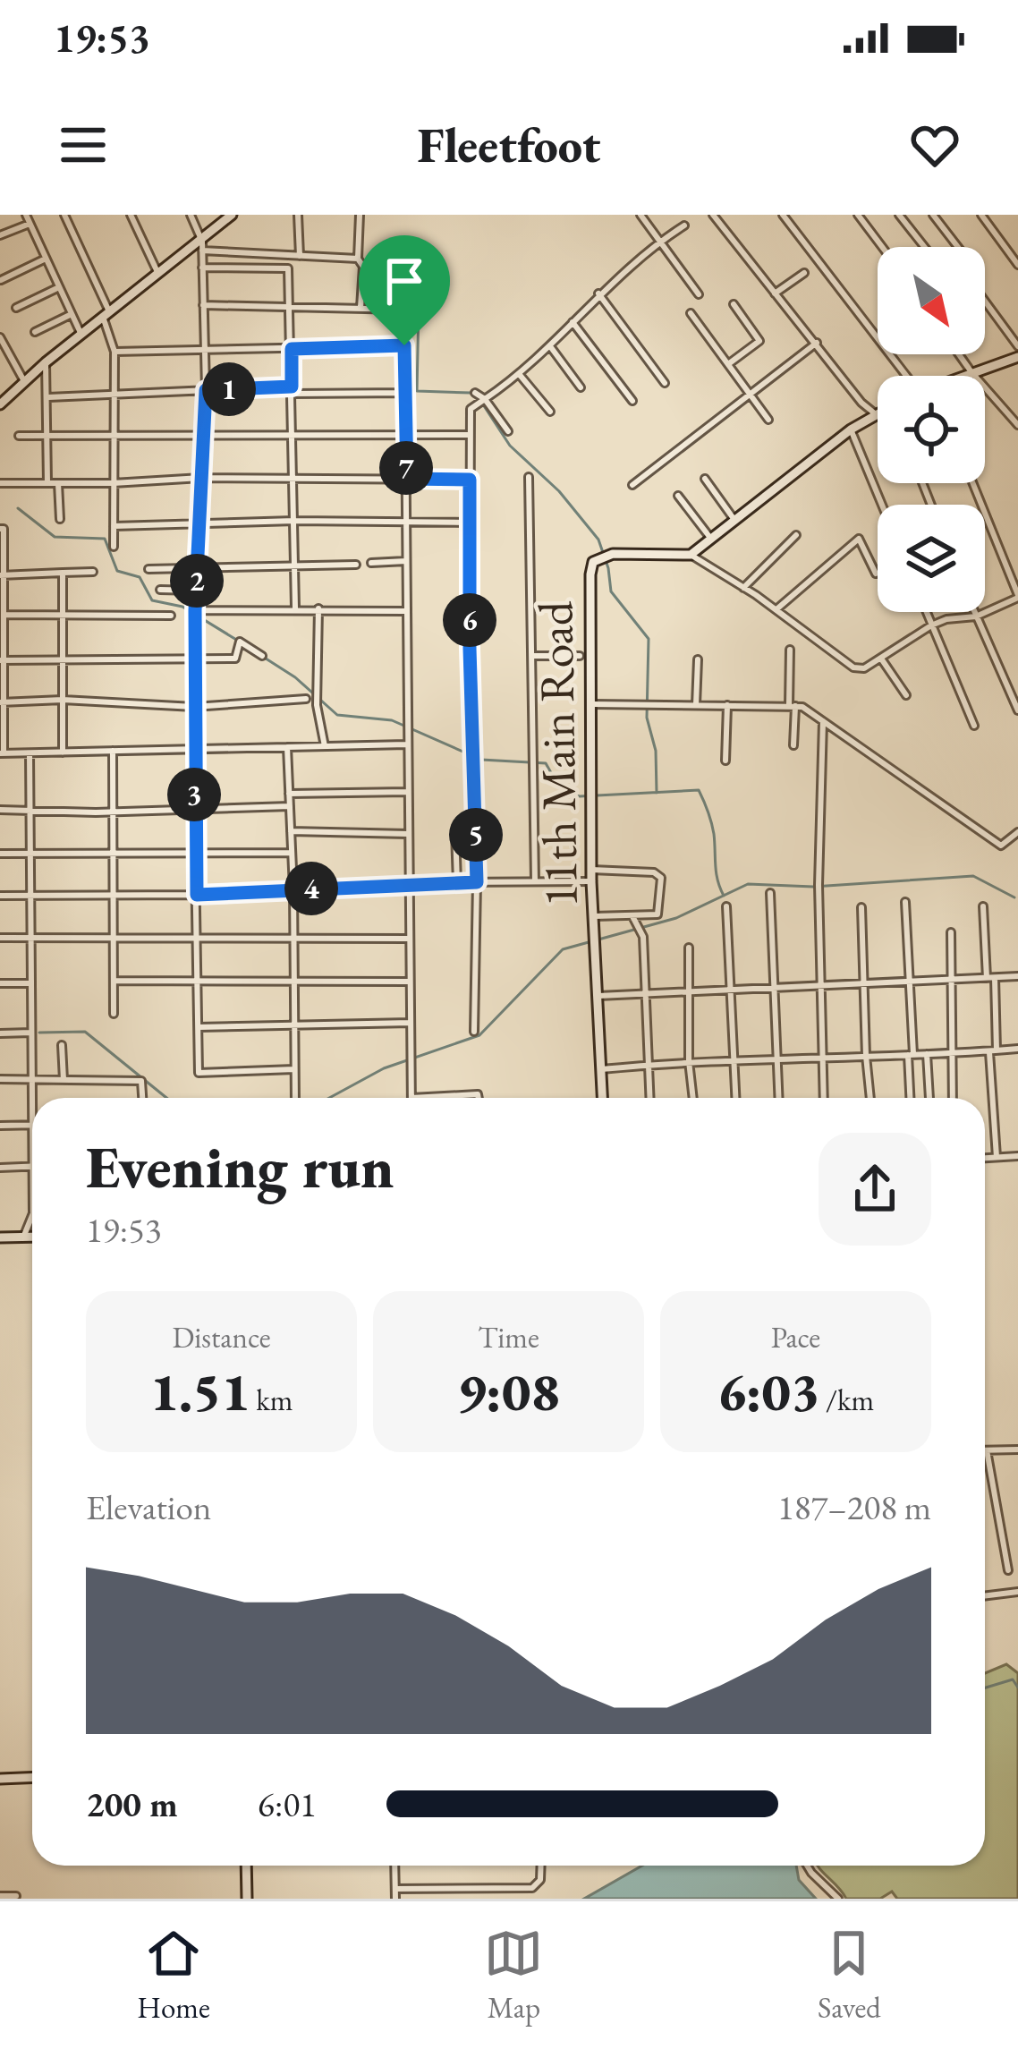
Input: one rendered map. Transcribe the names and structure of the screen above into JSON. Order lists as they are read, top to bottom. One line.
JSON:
{"streets":{"street":["11th Main Road"]},"north":"bottom right","page":{"status":"19:53","header":"Fleetfoot","pins":["1","7","2","6","3","5","4"],"heading":["Evening run","19:53"],"stats":[["Distance","1.51 km"],["Time","9:08"],["Pace","6:03 /km"]],"chart":["Elevation","187–208 m"],"list":[{"name":"200 m","note":"6:01"}],"tabs":["Home","Map","Saved"]}}
